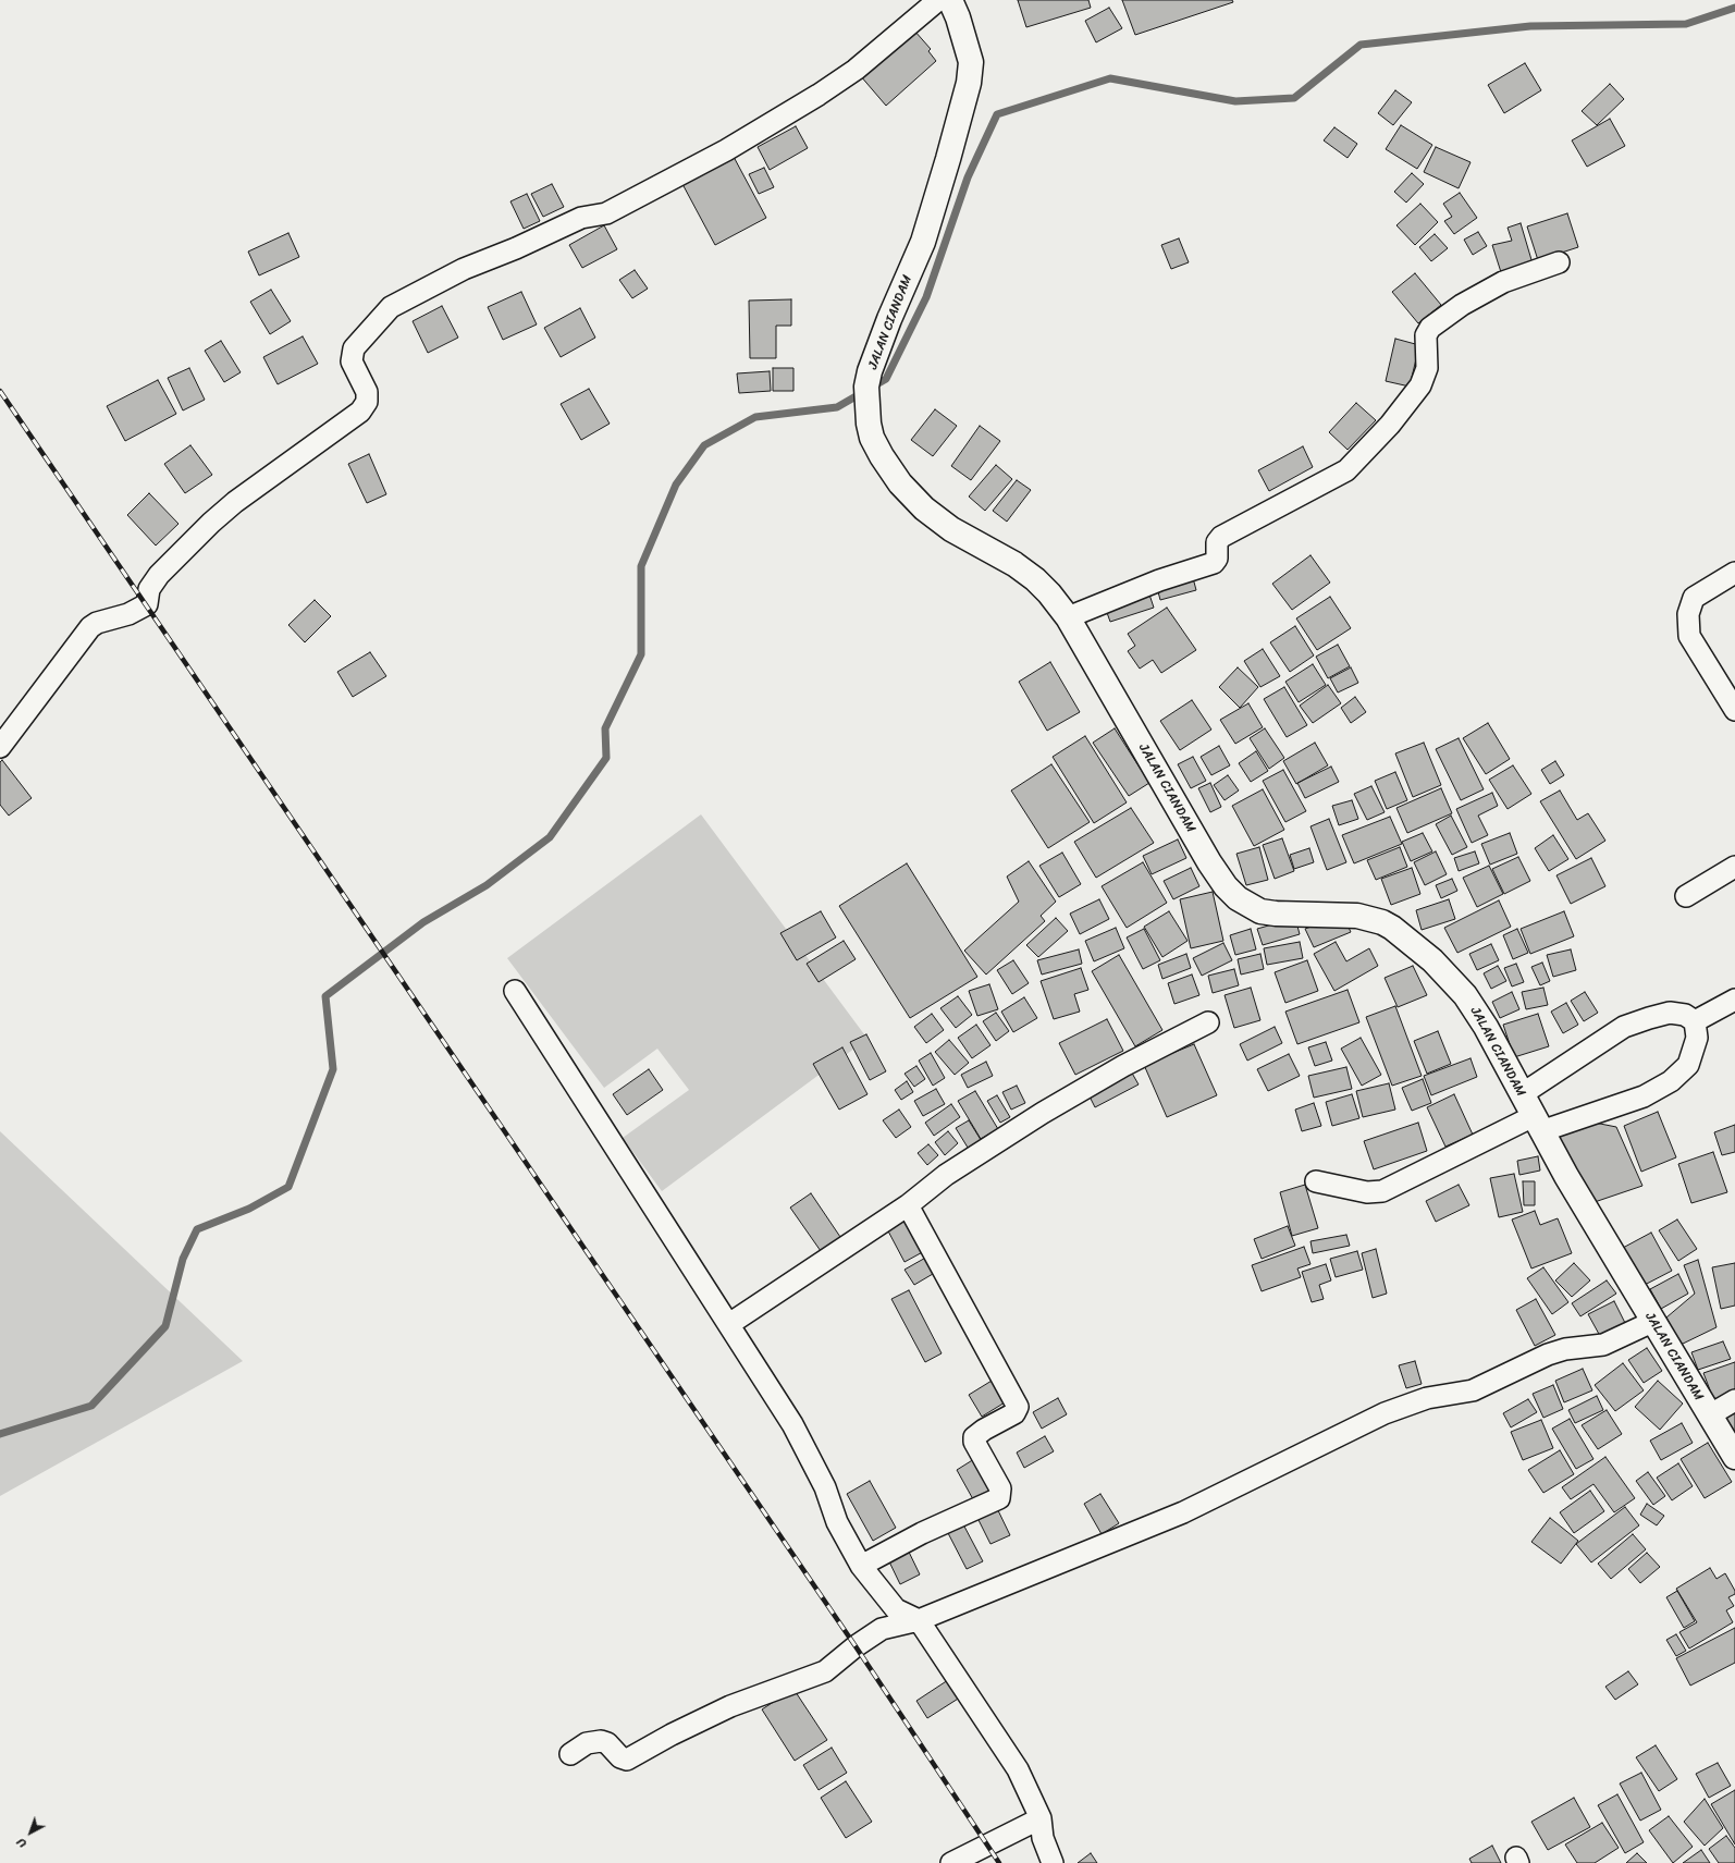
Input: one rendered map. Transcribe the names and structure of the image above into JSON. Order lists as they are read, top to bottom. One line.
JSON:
{"streets":{"street":["JALAN CIANDAM"]},"north":"bottom left"}
